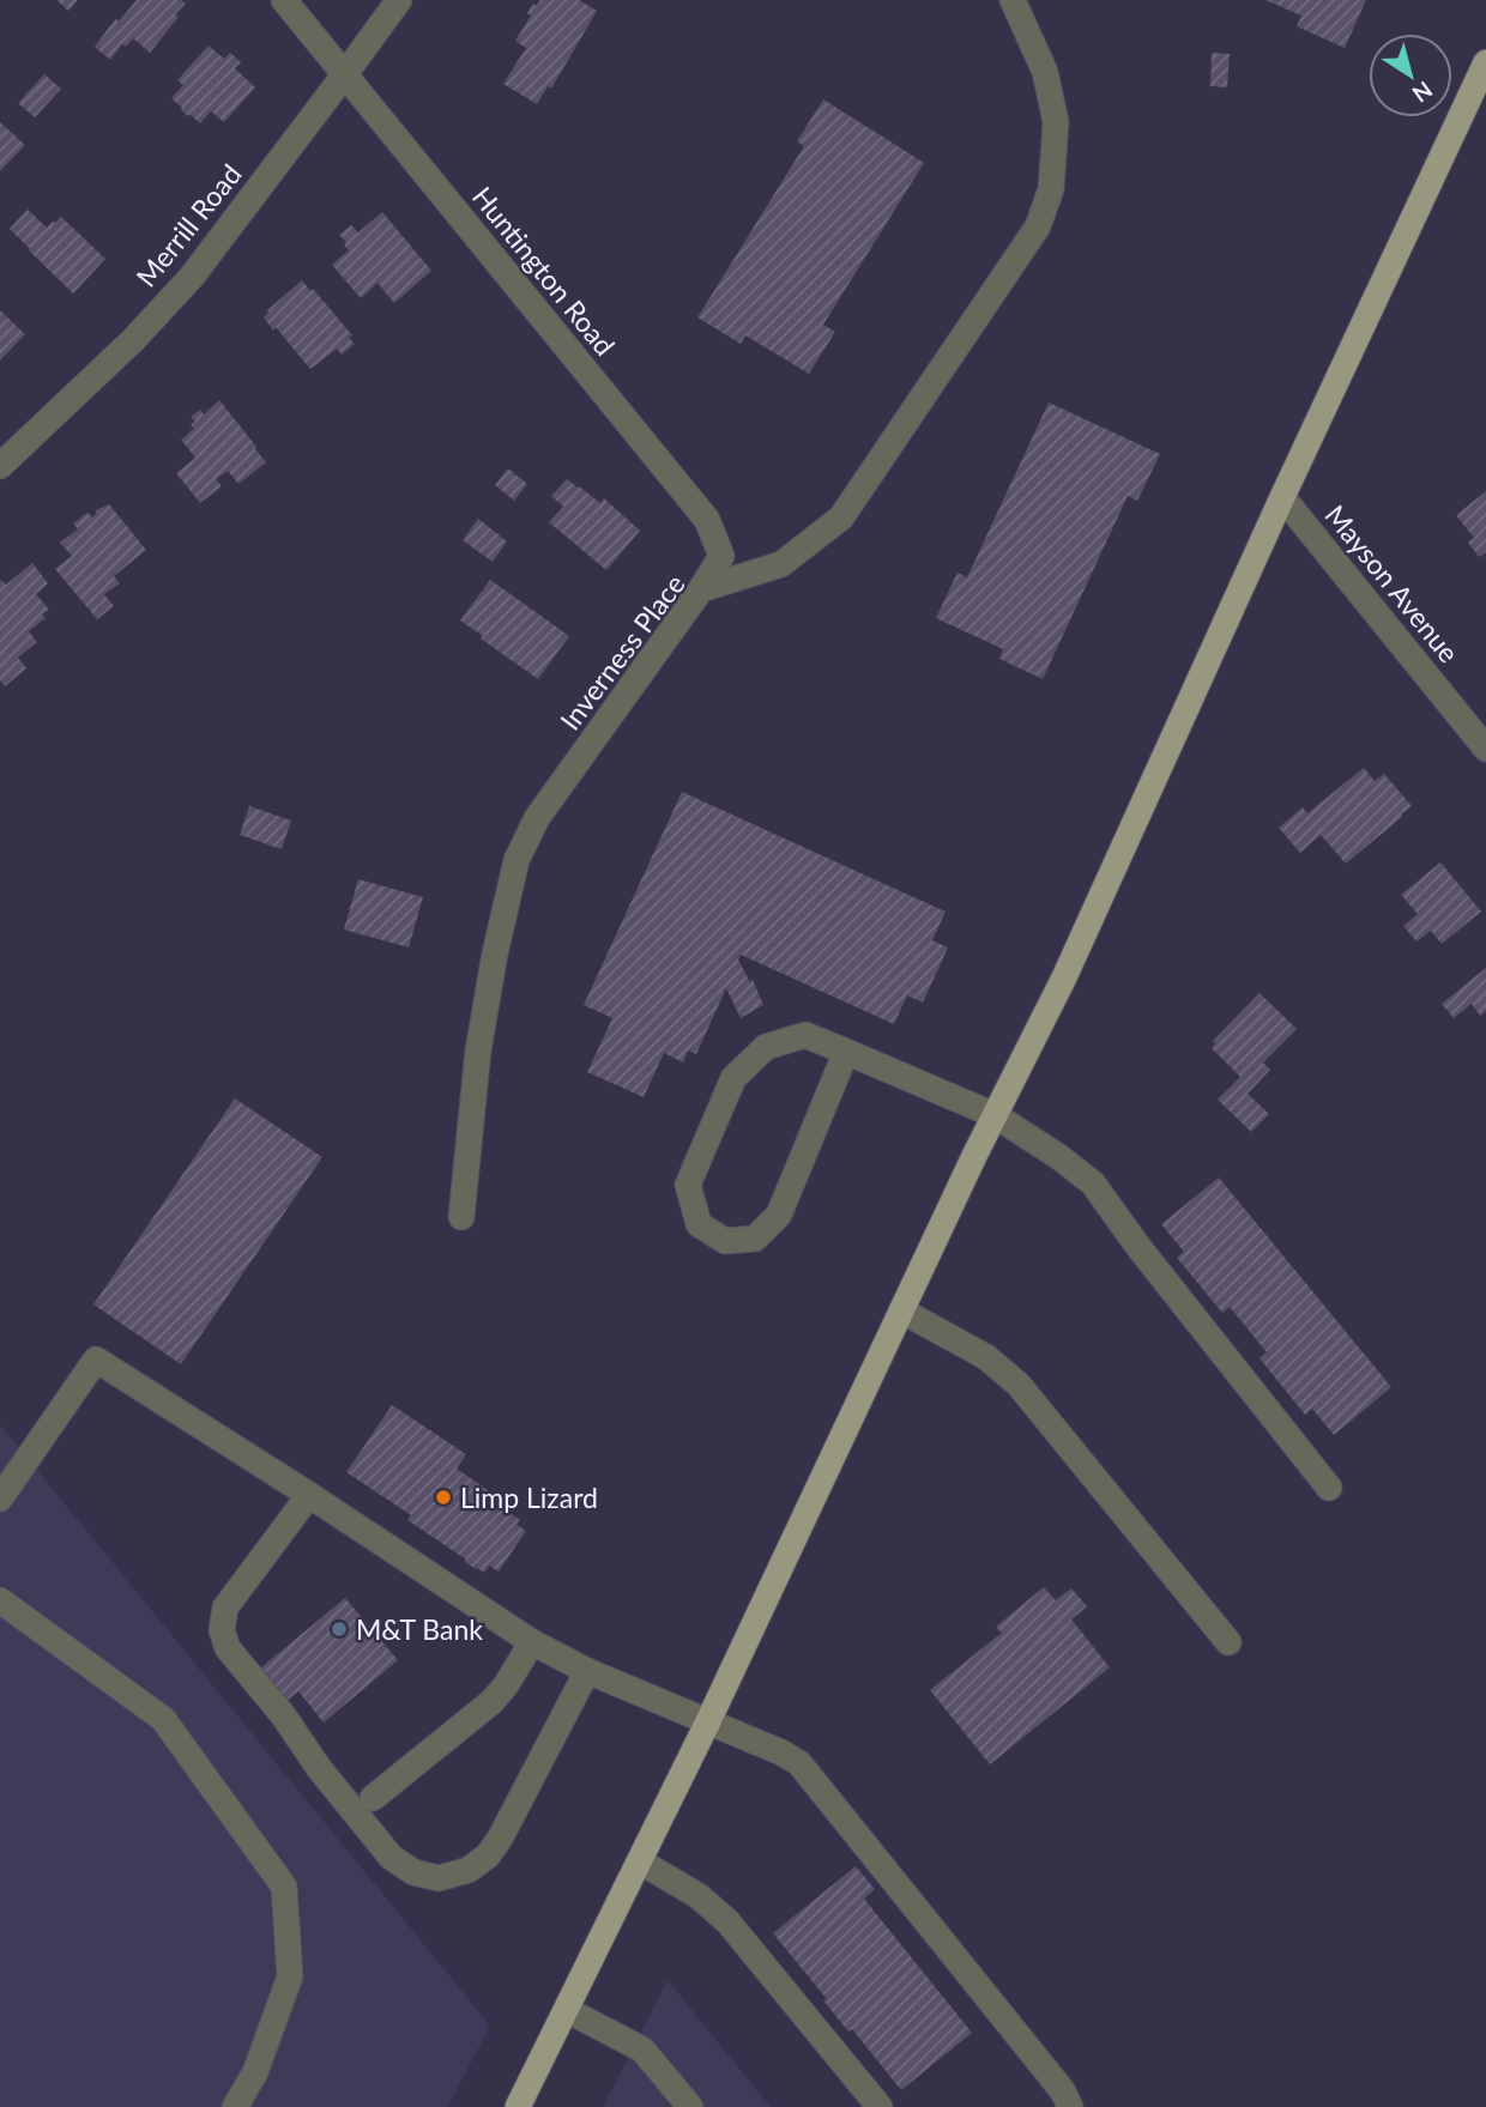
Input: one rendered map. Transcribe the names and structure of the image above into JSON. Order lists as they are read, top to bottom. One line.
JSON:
{"streets":{"street":["Merrill Road","Huntington Road","Mayson Avenue","Inverness Place"]},"crossings":[["Merrill Road","Huntington Road"],["Huntington Road","Inverness Place"]],"places":["Limp Lizard","M&T Bank"],"north":"bottom right"}
